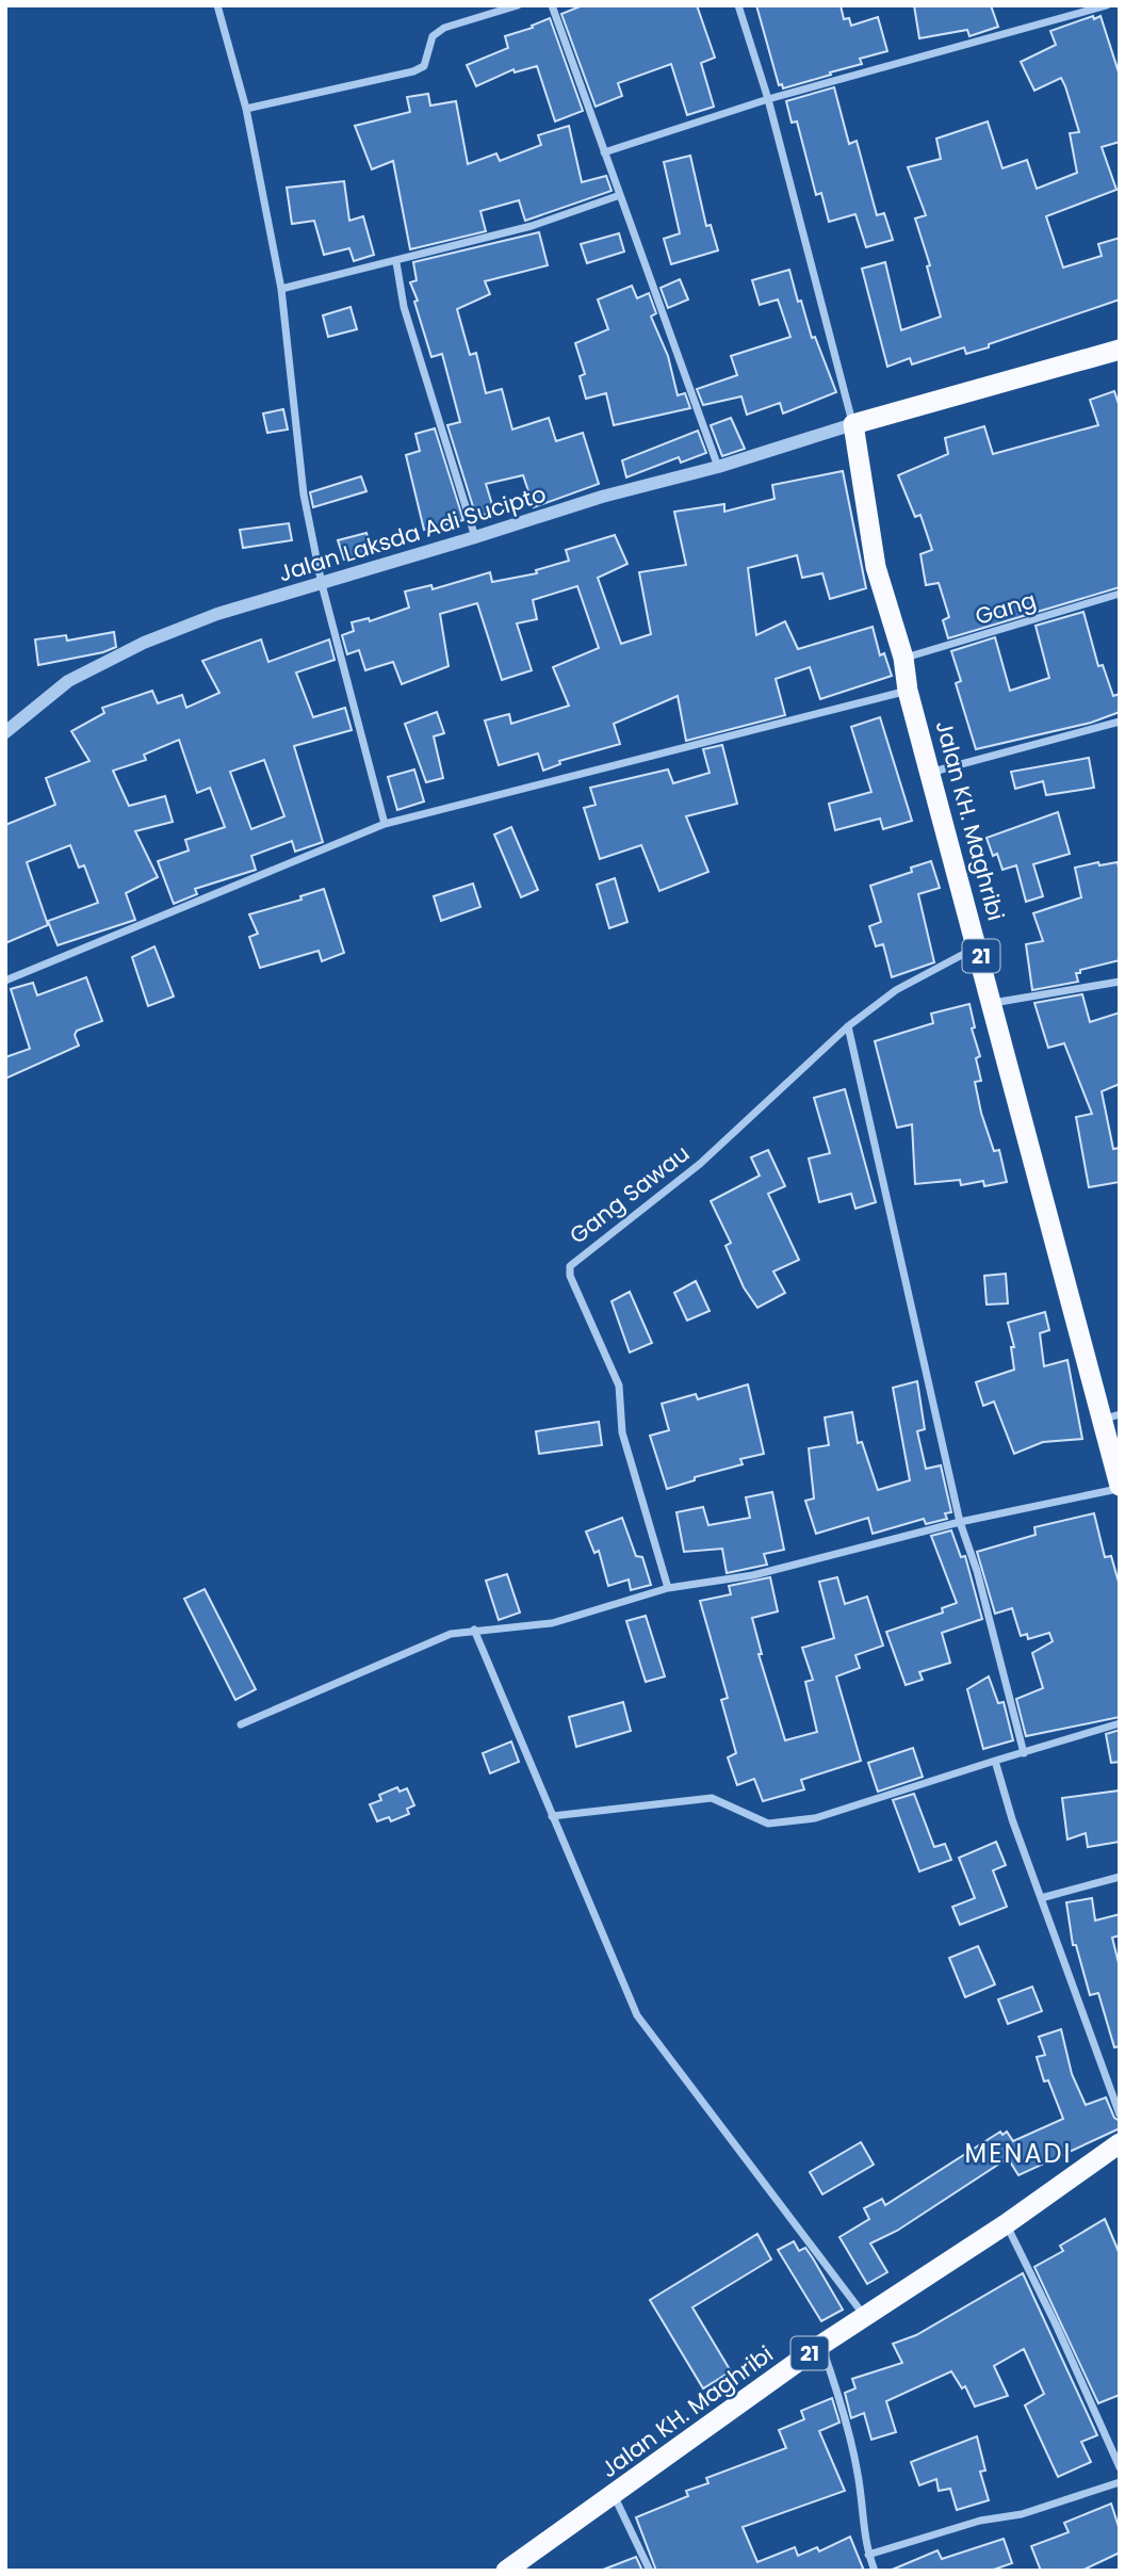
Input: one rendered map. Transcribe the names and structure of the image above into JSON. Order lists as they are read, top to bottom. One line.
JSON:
{"streets":{"highway":["Jalan KH. Maghribi","21"],"street":["Jalan Laksda Adi Sucipto","Gang","Gang Sawau"]},"crossings":[["Jalan Laksda Adi Sucipto","Jalan KH. Maghribi"],["Gang","Jalan KH. Maghribi"],["Jalan KH. Maghribi","Gang Sawau"]],"districts":["MENADI"]}
